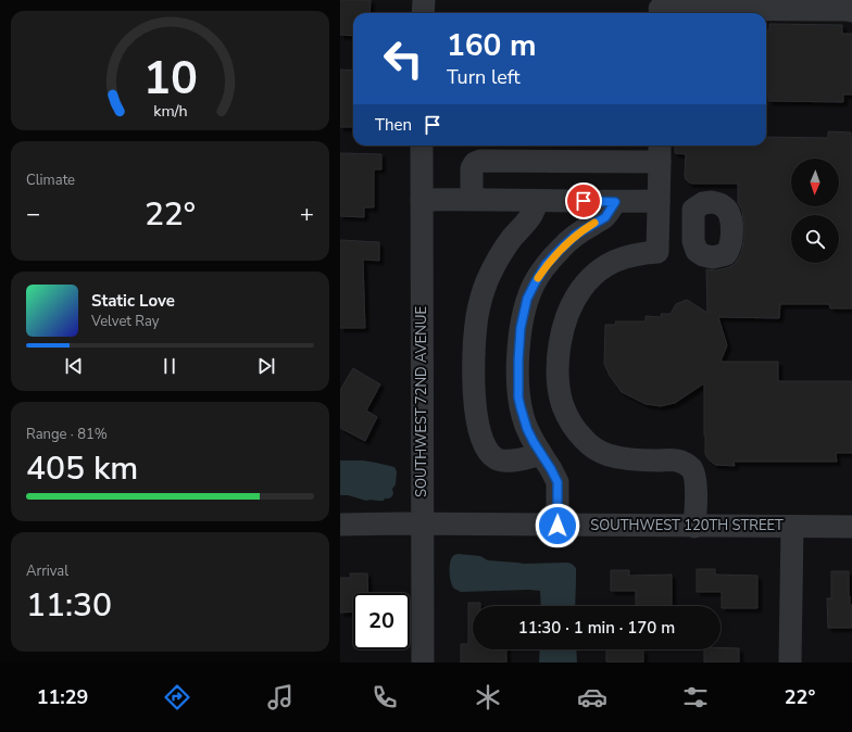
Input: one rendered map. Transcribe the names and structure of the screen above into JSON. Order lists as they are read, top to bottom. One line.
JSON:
{"streets":{"street":["SOUTHWEST 72ND AVENUE","SOUTHWEST 120TH STREET"]},"crossings":[["SOUTHWEST 72ND AVENUE","SOUTHWEST 120TH STREET"]],"north":"bottom","page":{"turn":["160 m","Turn left"],"then":"Then","tile":["Climate",["Range · 81%","405 km"],["Arrival","11:30"]],"heat":["−","22°","+"],"song":["Static Love","Velvet Ray"],"limit":"20","trip":"11:30 · 1 min · 170 m","tabs":["11:29","22°"],"gauge":["10","km/h"]}}
